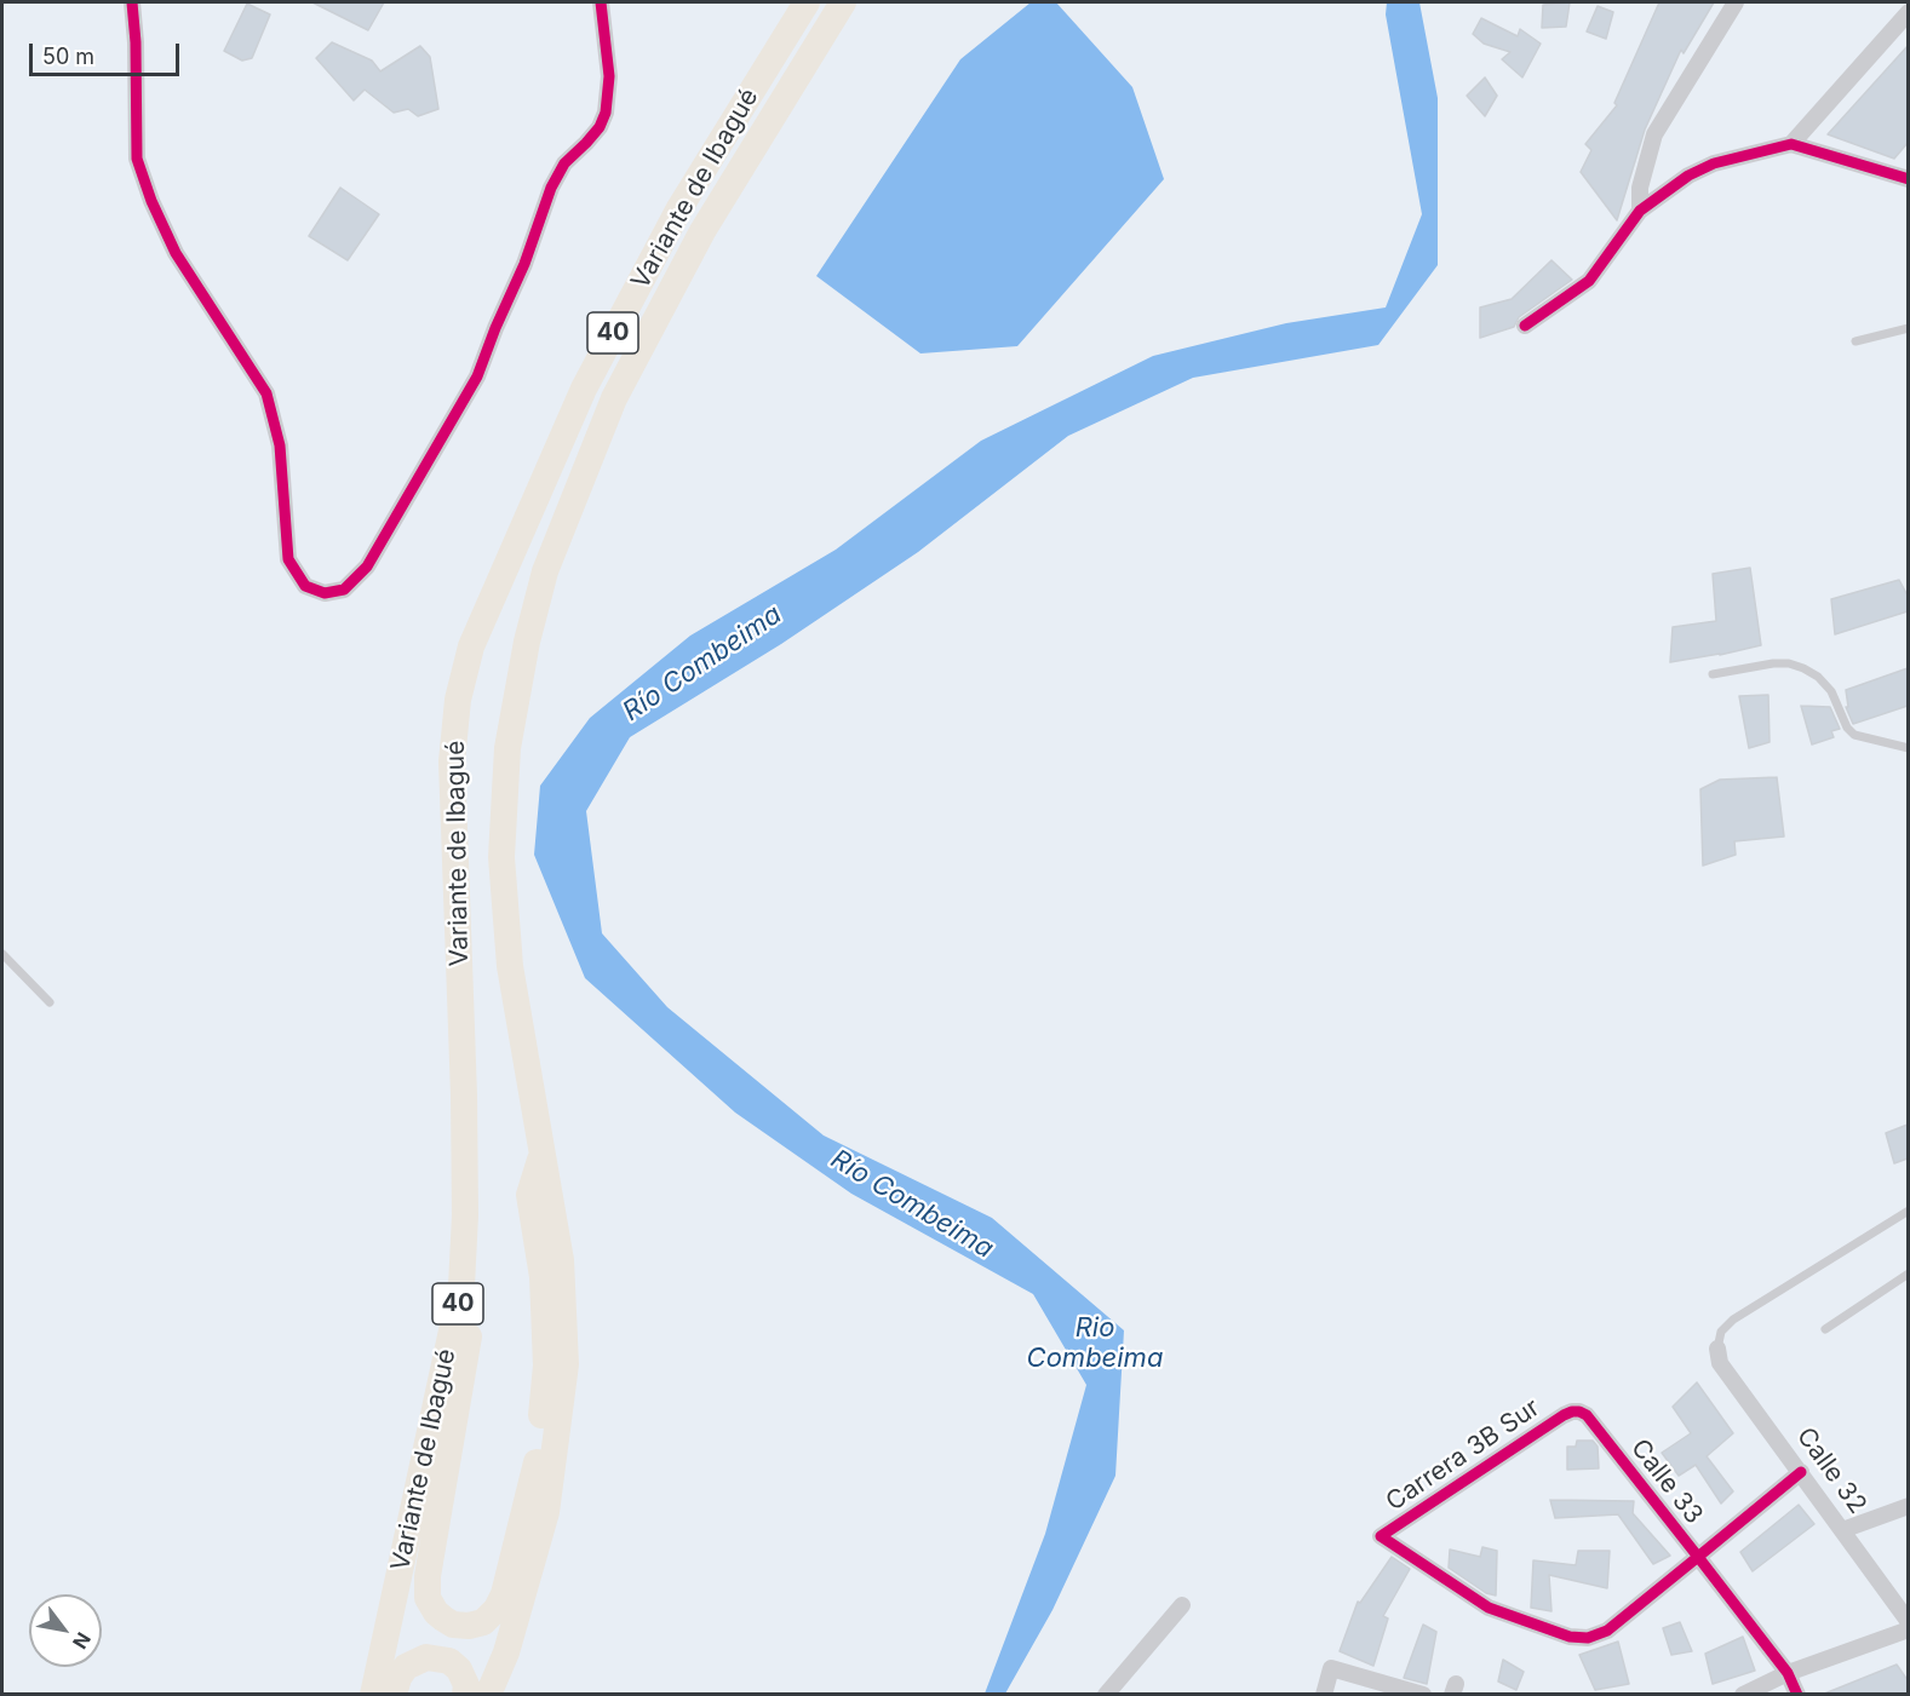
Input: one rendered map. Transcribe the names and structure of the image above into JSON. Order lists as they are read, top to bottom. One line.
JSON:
{"streets":{"highway":["Variante de Ibagué","40"],"street":["Carrera 3B Sur","Calle 32","Calle 33"]},"crossings":[["Carrera 3B Sur","Calle 33"]],"water":["Río Combeima","Rio Combeima"],"scale_bar":"50 m","north":"bottom right"}
